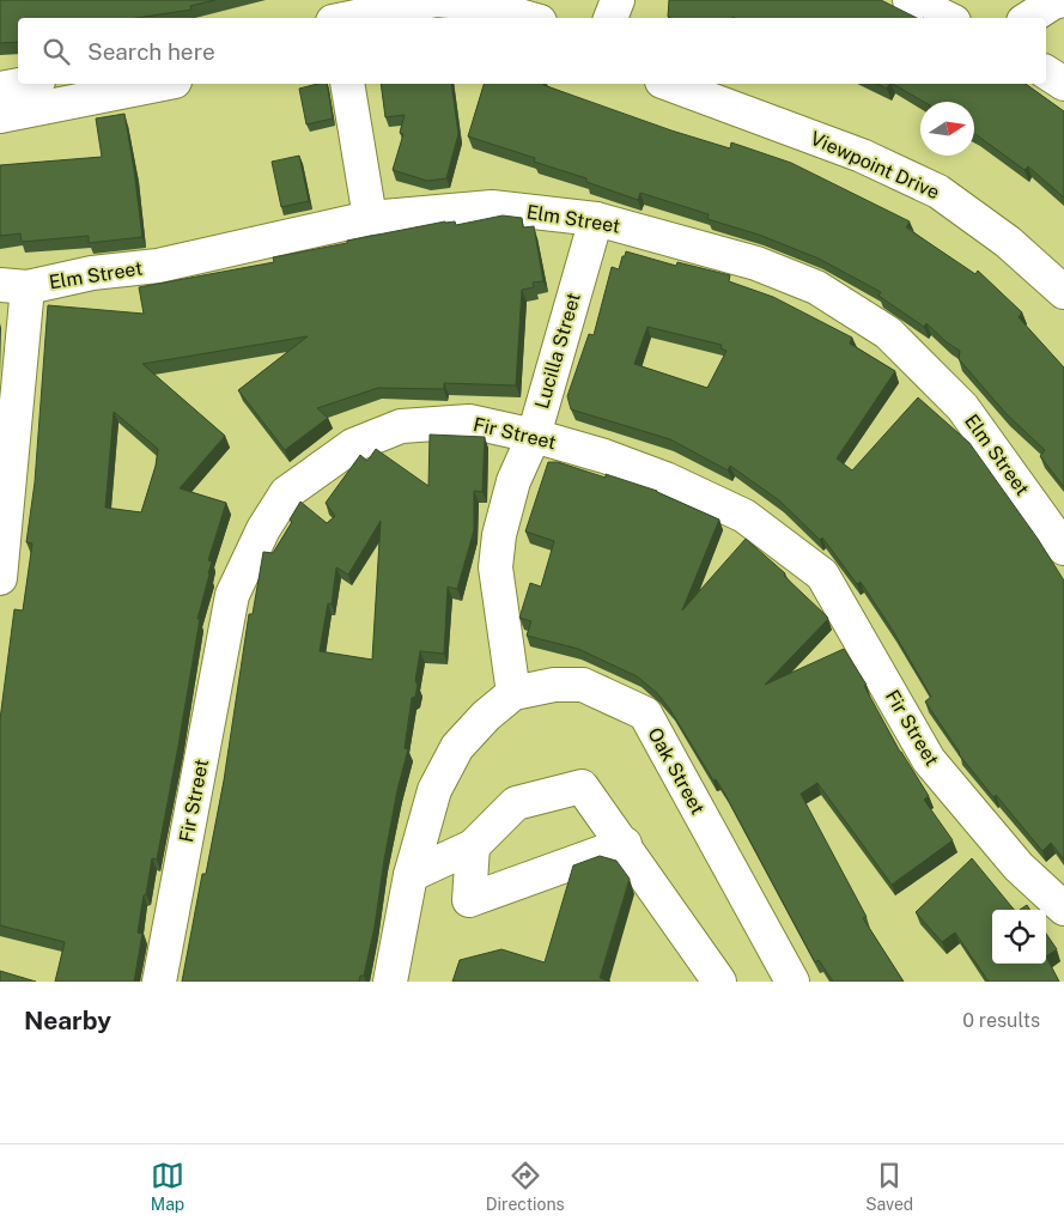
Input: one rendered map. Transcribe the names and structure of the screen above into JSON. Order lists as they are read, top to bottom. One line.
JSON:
{"streets":{"street":["Viewpoint Drive","Elm Street","Lucilla Street","Fir Street","Oak Street"]},"crossings":[["Elm Street","Lucilla Street"],["Lucilla Street","Fir Street"],["Lucilla Street","Oak Street"]],"north":"right","page":{"search":"Search here","heading":["Nearby","0 results"],"nav":["Map","Directions","Saved"]}}
